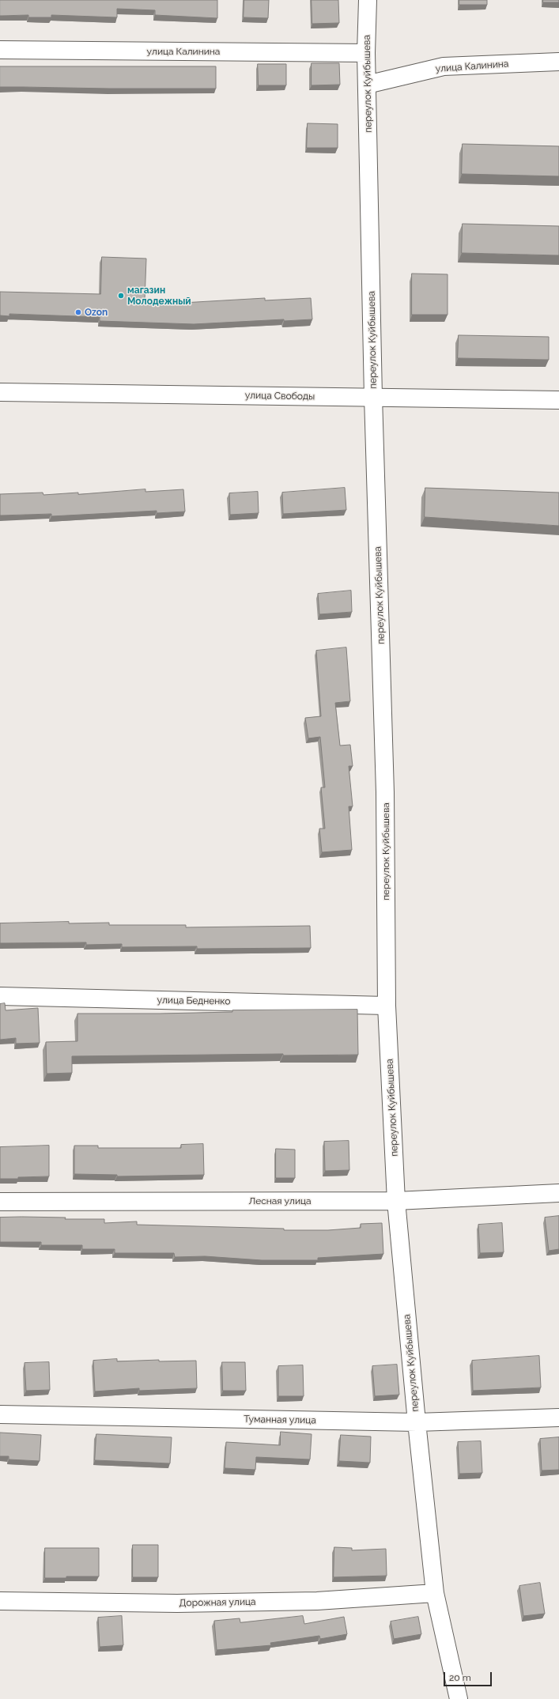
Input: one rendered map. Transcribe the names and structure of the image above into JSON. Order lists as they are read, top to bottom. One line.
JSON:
{"streets":{"street":["улица Калинина","переулок Куйбышева","улица Свободы","улица Бедненко","Лесная улица","Туманная улица","Дорожная улица"]},"crossings":[["улица Калинина","переулок Куйбышева"],["переулок Куйбышева","улица Свободы"],["переулок Куйбышева","улица Бедненко"],["переулок Куйбышева","Лесная улица"],["переулок Куйбышева","Туманная улица"],["переулок Куйбышева","Дорожная улица"]],"places":["магазин Молодежный","Ozon"],"scale_bar":"20 m"}
